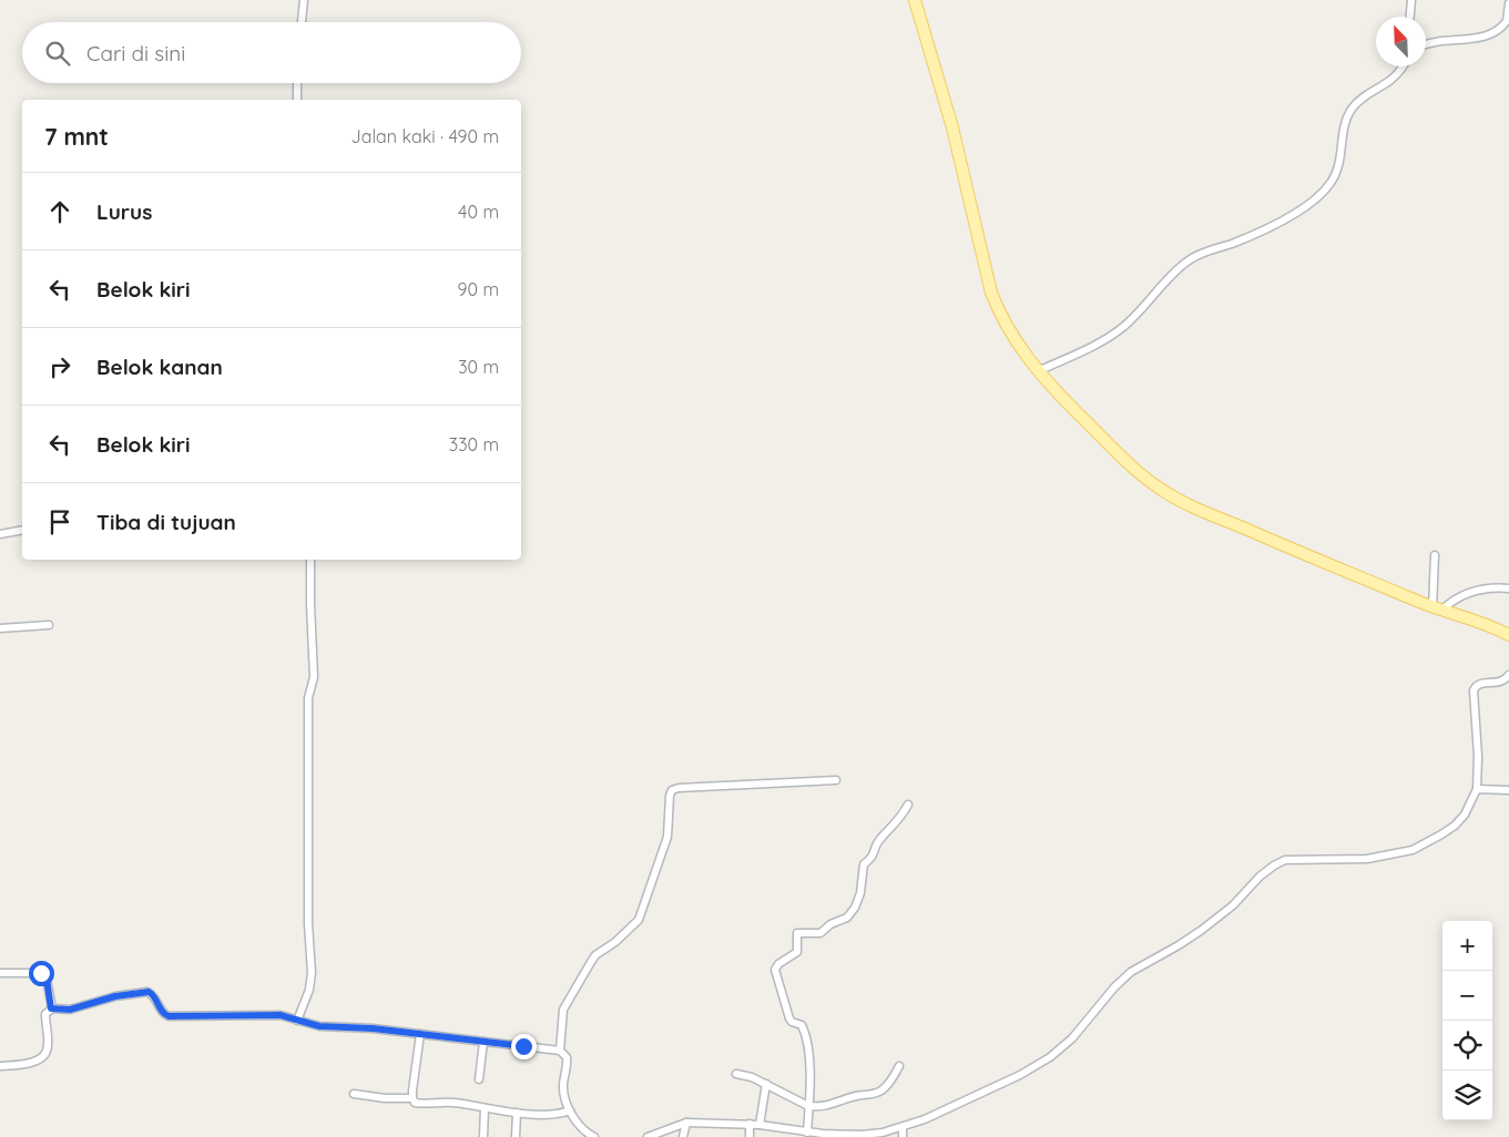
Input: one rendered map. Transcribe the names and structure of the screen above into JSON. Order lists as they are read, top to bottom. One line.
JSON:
{"north":"top left","page":{"search":"Cari di sini","heading":["7 mnt","Jalan kaki · 490 m"],"list":[["Lurus","40 m"],["Belok kiri","90 m"],["Belok kanan","30 m"],["Belok kiri","330 m"],"Tiba di tujuan"],"map_buttons":["+","−"]}}
